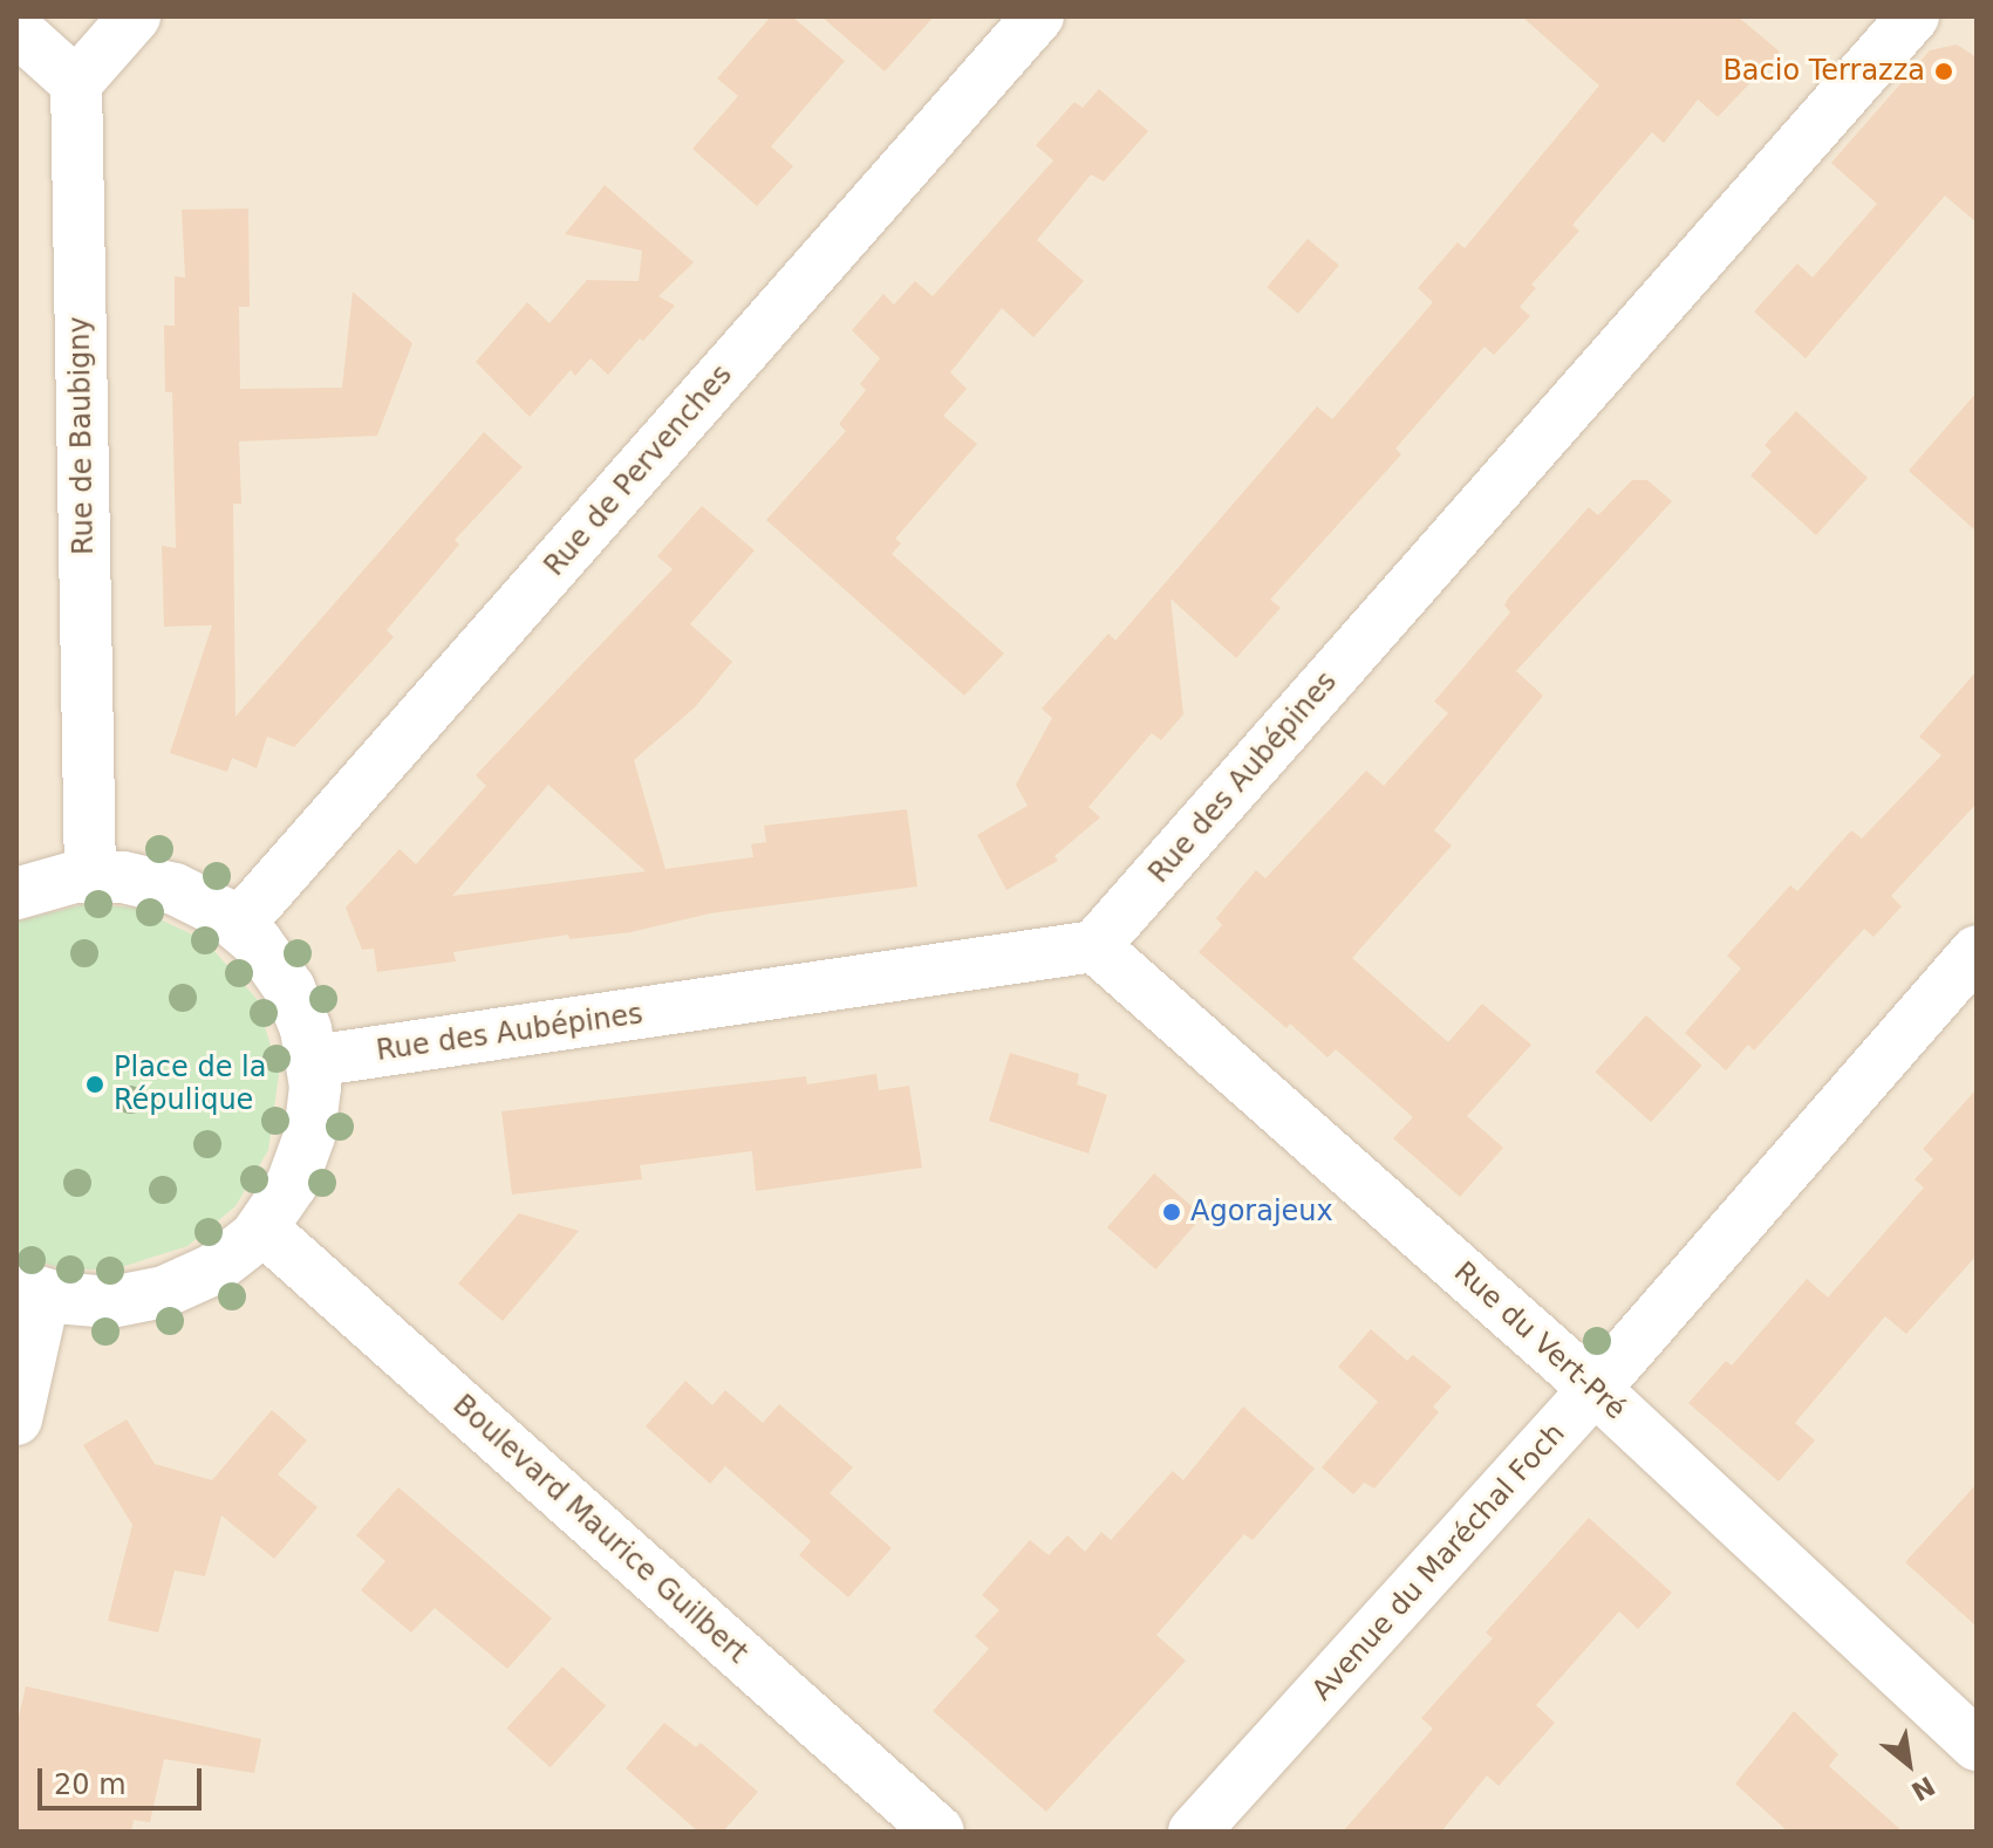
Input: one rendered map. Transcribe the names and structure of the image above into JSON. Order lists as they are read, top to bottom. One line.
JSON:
{"streets":{"street":["Rue de Baubigny","Rue de Pervenches","Rue des Aubépines","Rue du Vert-Pré","Boulevard Maurice Guilbert","Avenue du Maréchal Foch"]},"crossings":[["Rue des Aubépines","Rue du Vert-Pré"],["Rue du Vert-Pré","Avenue du Maréchal Foch"]],"places":["Bacio Terrazza","Place de la Répulique","Agorajeux"],"scale_bar":"20 m","north":"bottom right"}
